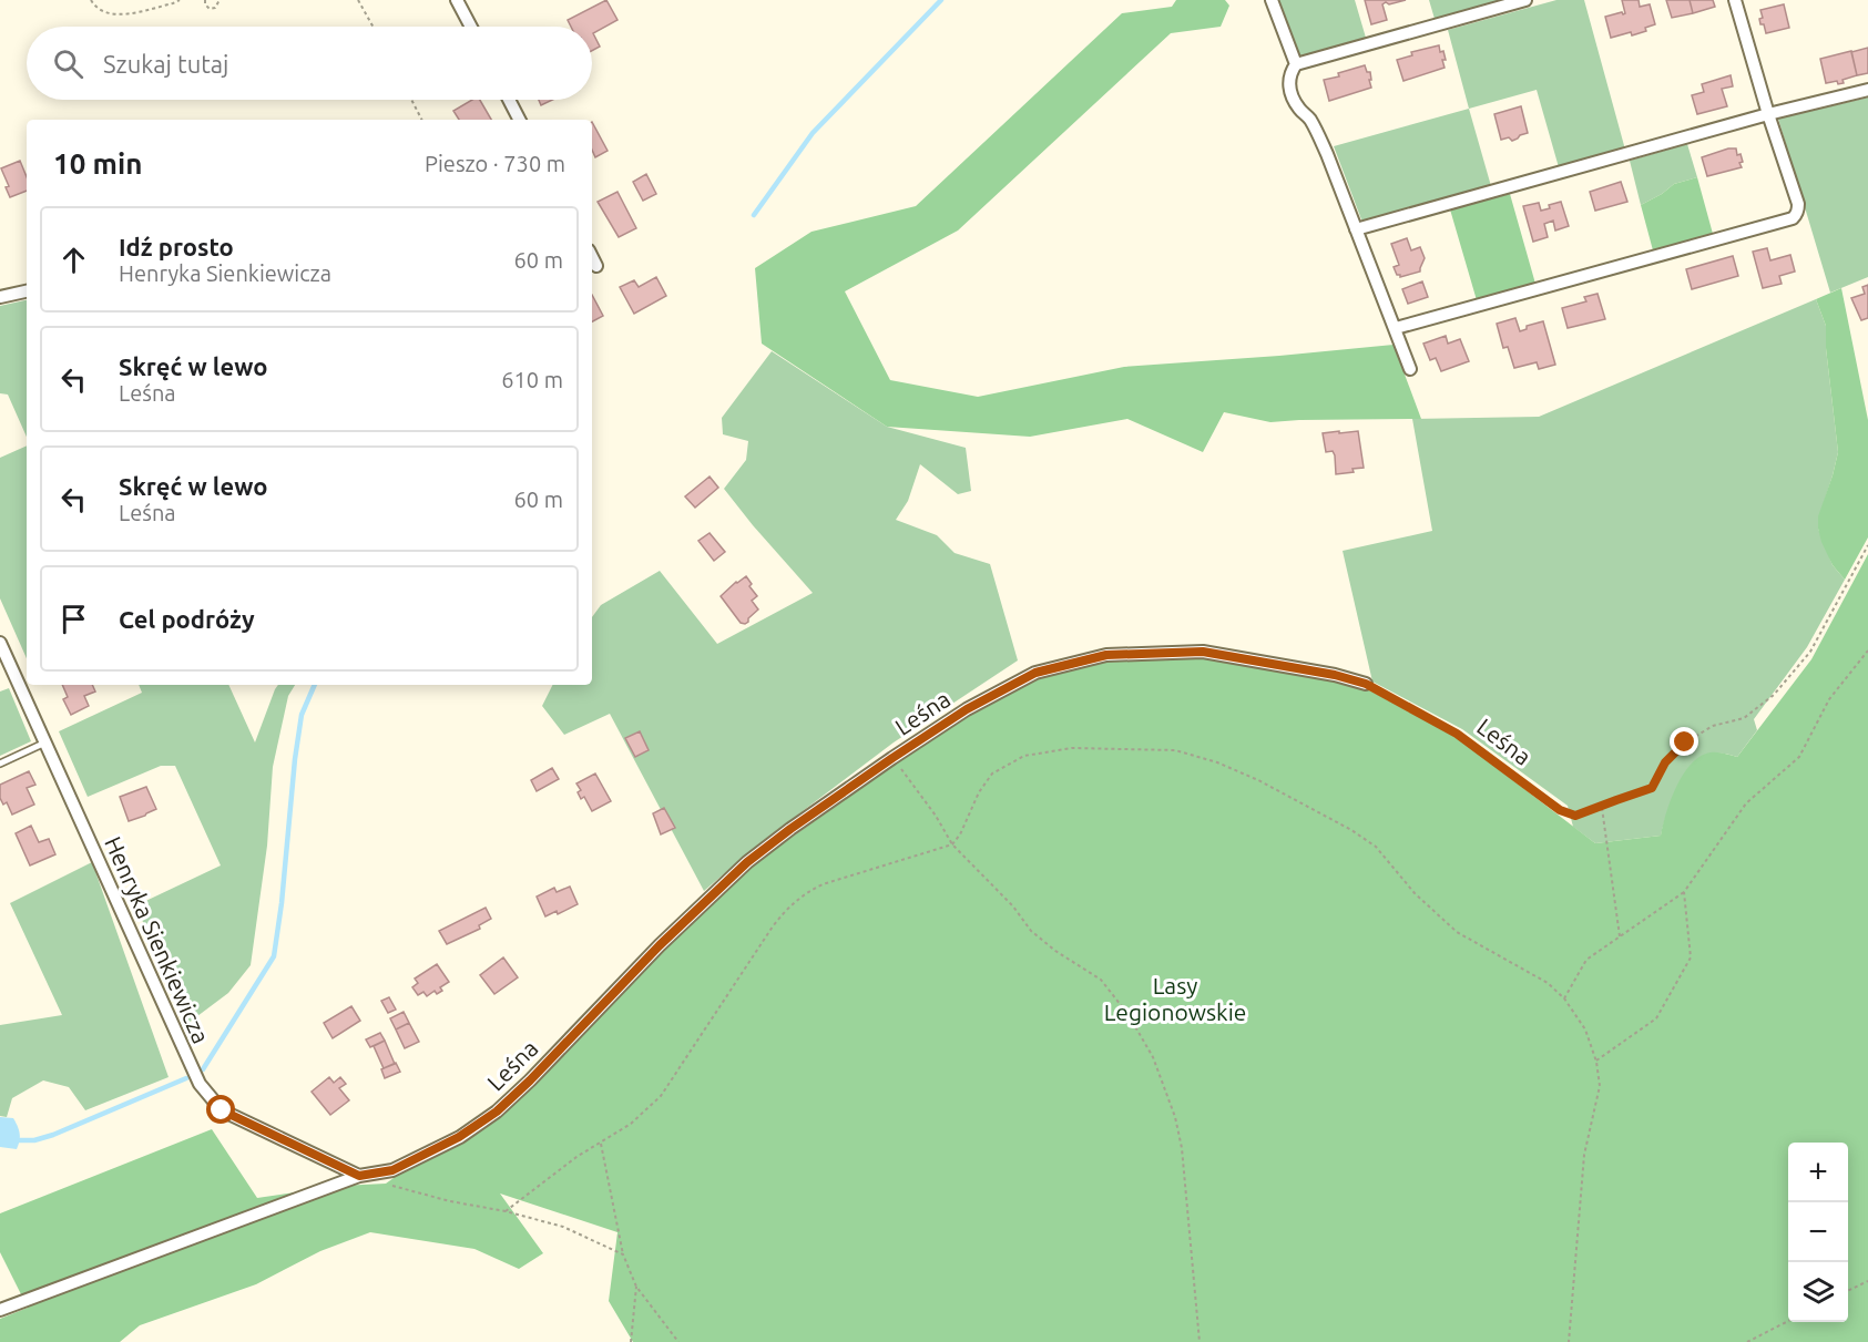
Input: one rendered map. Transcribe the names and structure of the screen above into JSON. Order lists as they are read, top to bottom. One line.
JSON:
{"streets":{"street":["Leśna","Henryka Sienkiewicza"]},"crossings":[["Leśna","Henryka Sienkiewicza"]],"parks":["Lasy Legionowskie"],"page":{"search":"Szukaj tutaj","heading":["10 min","Pieszo · 730 m"],"list":[["Idź prosto","Henryka Sienkiewicza","60 m"],["Skręć w lewo","Leśna","610 m"],["Skręć w lewo","Leśna","60 m"],"Cel podróży"],"map_buttons":["+","−"]}}
